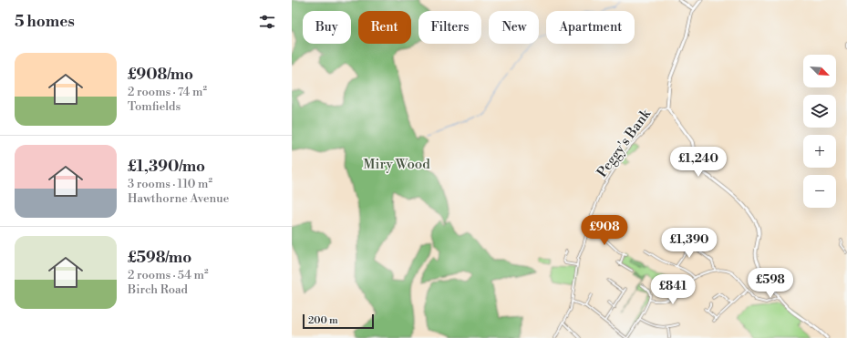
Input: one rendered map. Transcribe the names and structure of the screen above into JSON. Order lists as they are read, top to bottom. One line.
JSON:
{"streets":{"street":["Peggy's Bank"]},"parks":["Miry Wood"],"scale_bar":"200 m","north":"bottom right","page":{"heading":"5 homes","chip":["Buy","Rent","Filters","New","Apartment"],"list":[{"name":"£908/mo","note":"2 rooms · 74 m² · Tomfields"},{"name":"£1,390/mo","note":"3 rooms · 110 m² · Hawthorne Avenue"},{"name":"£598/mo","note":"2 rooms · 54 m² · Birch Road"}],"map_buttons":["+","−"],"price":["£1,240","£908","£1,390","£598","£841"],"scale":"200 m"}}
